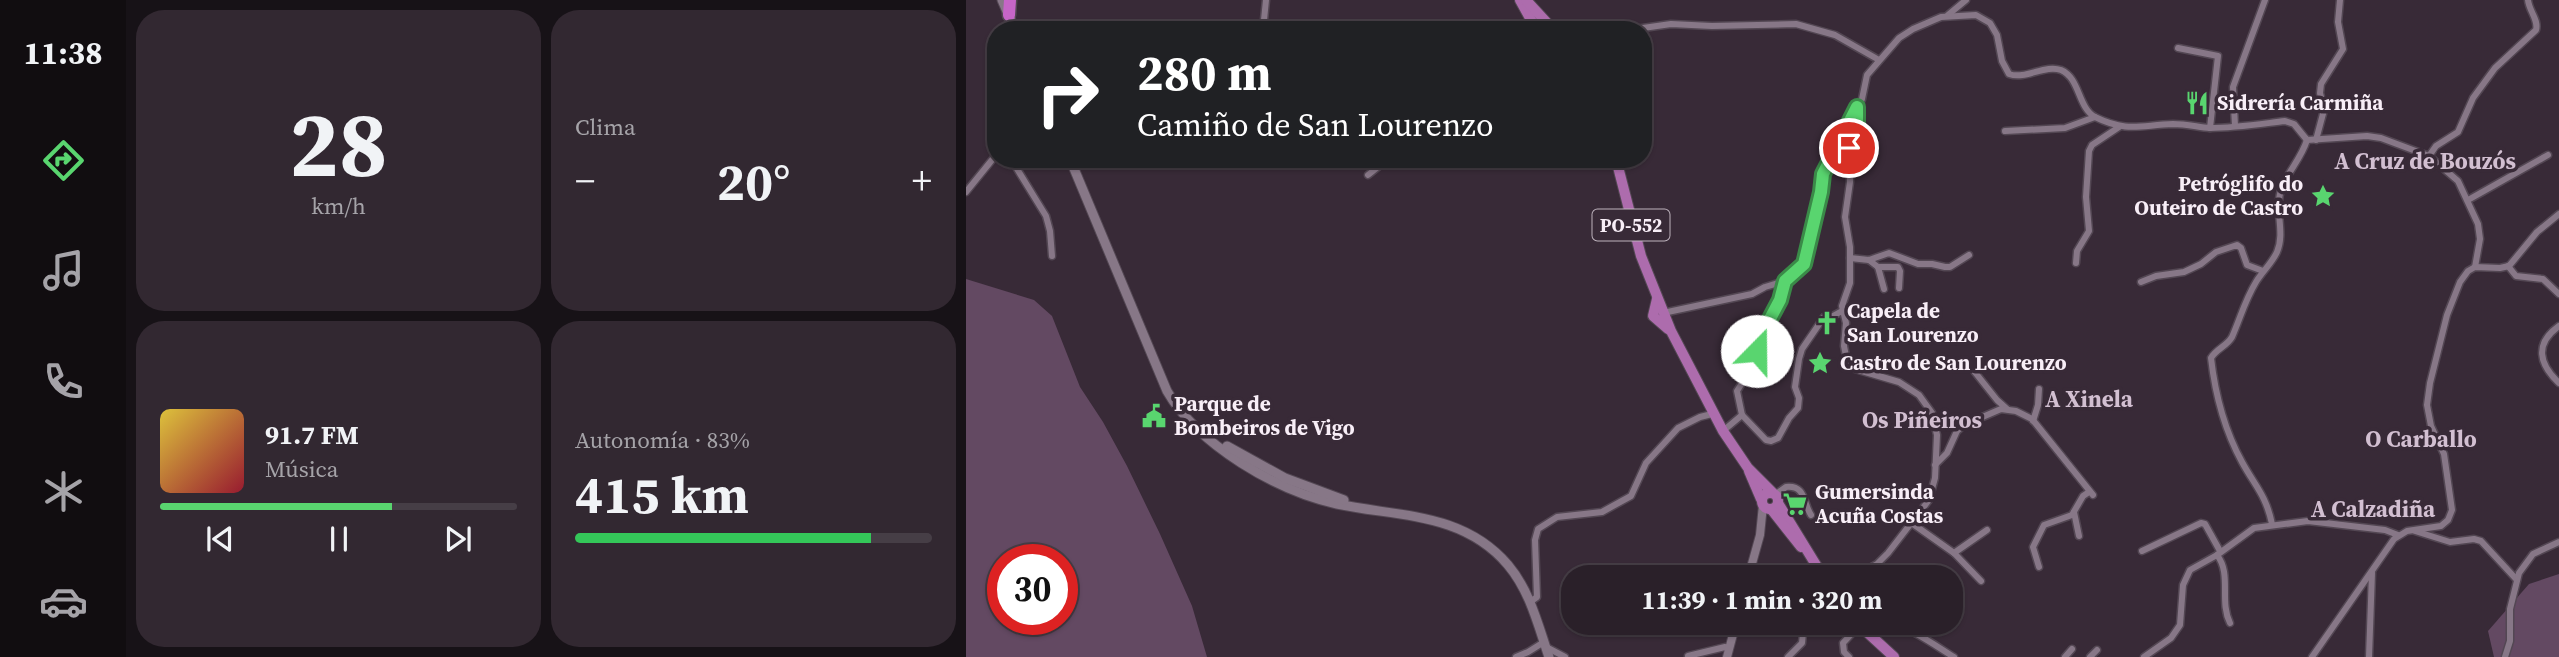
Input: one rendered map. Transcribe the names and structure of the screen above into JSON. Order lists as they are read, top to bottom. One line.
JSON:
{"streets":{"main road":["PO-552"]},"districts":["A Cruz de Bouzós","A Xinela","Os Piñeiros","O Carballo","A Calzadiña"],"places":{"restaurant":["Sidrería Carmiña"],"place":["Petróglifo do Outeiro de Castro","Castro de San Lourenzo"],"church":["Capela de San Lourenzo"],"public building":["Parque de Bombeiros de Vigo"],"supermarket":["Gumersinda Acuña Costas"]},"page":{"tabs":"11:38","tile":[["28","km/h"],"Clima",["Autonomía · 83%","415 km"]],"turn":["280 m","Camiño de San Lourenzo"],"heat":["−","20°","+"],"song":["91.7 FM","Música"],"limit":"30","trip":"11:39 · 1 min · 320 m"}}
